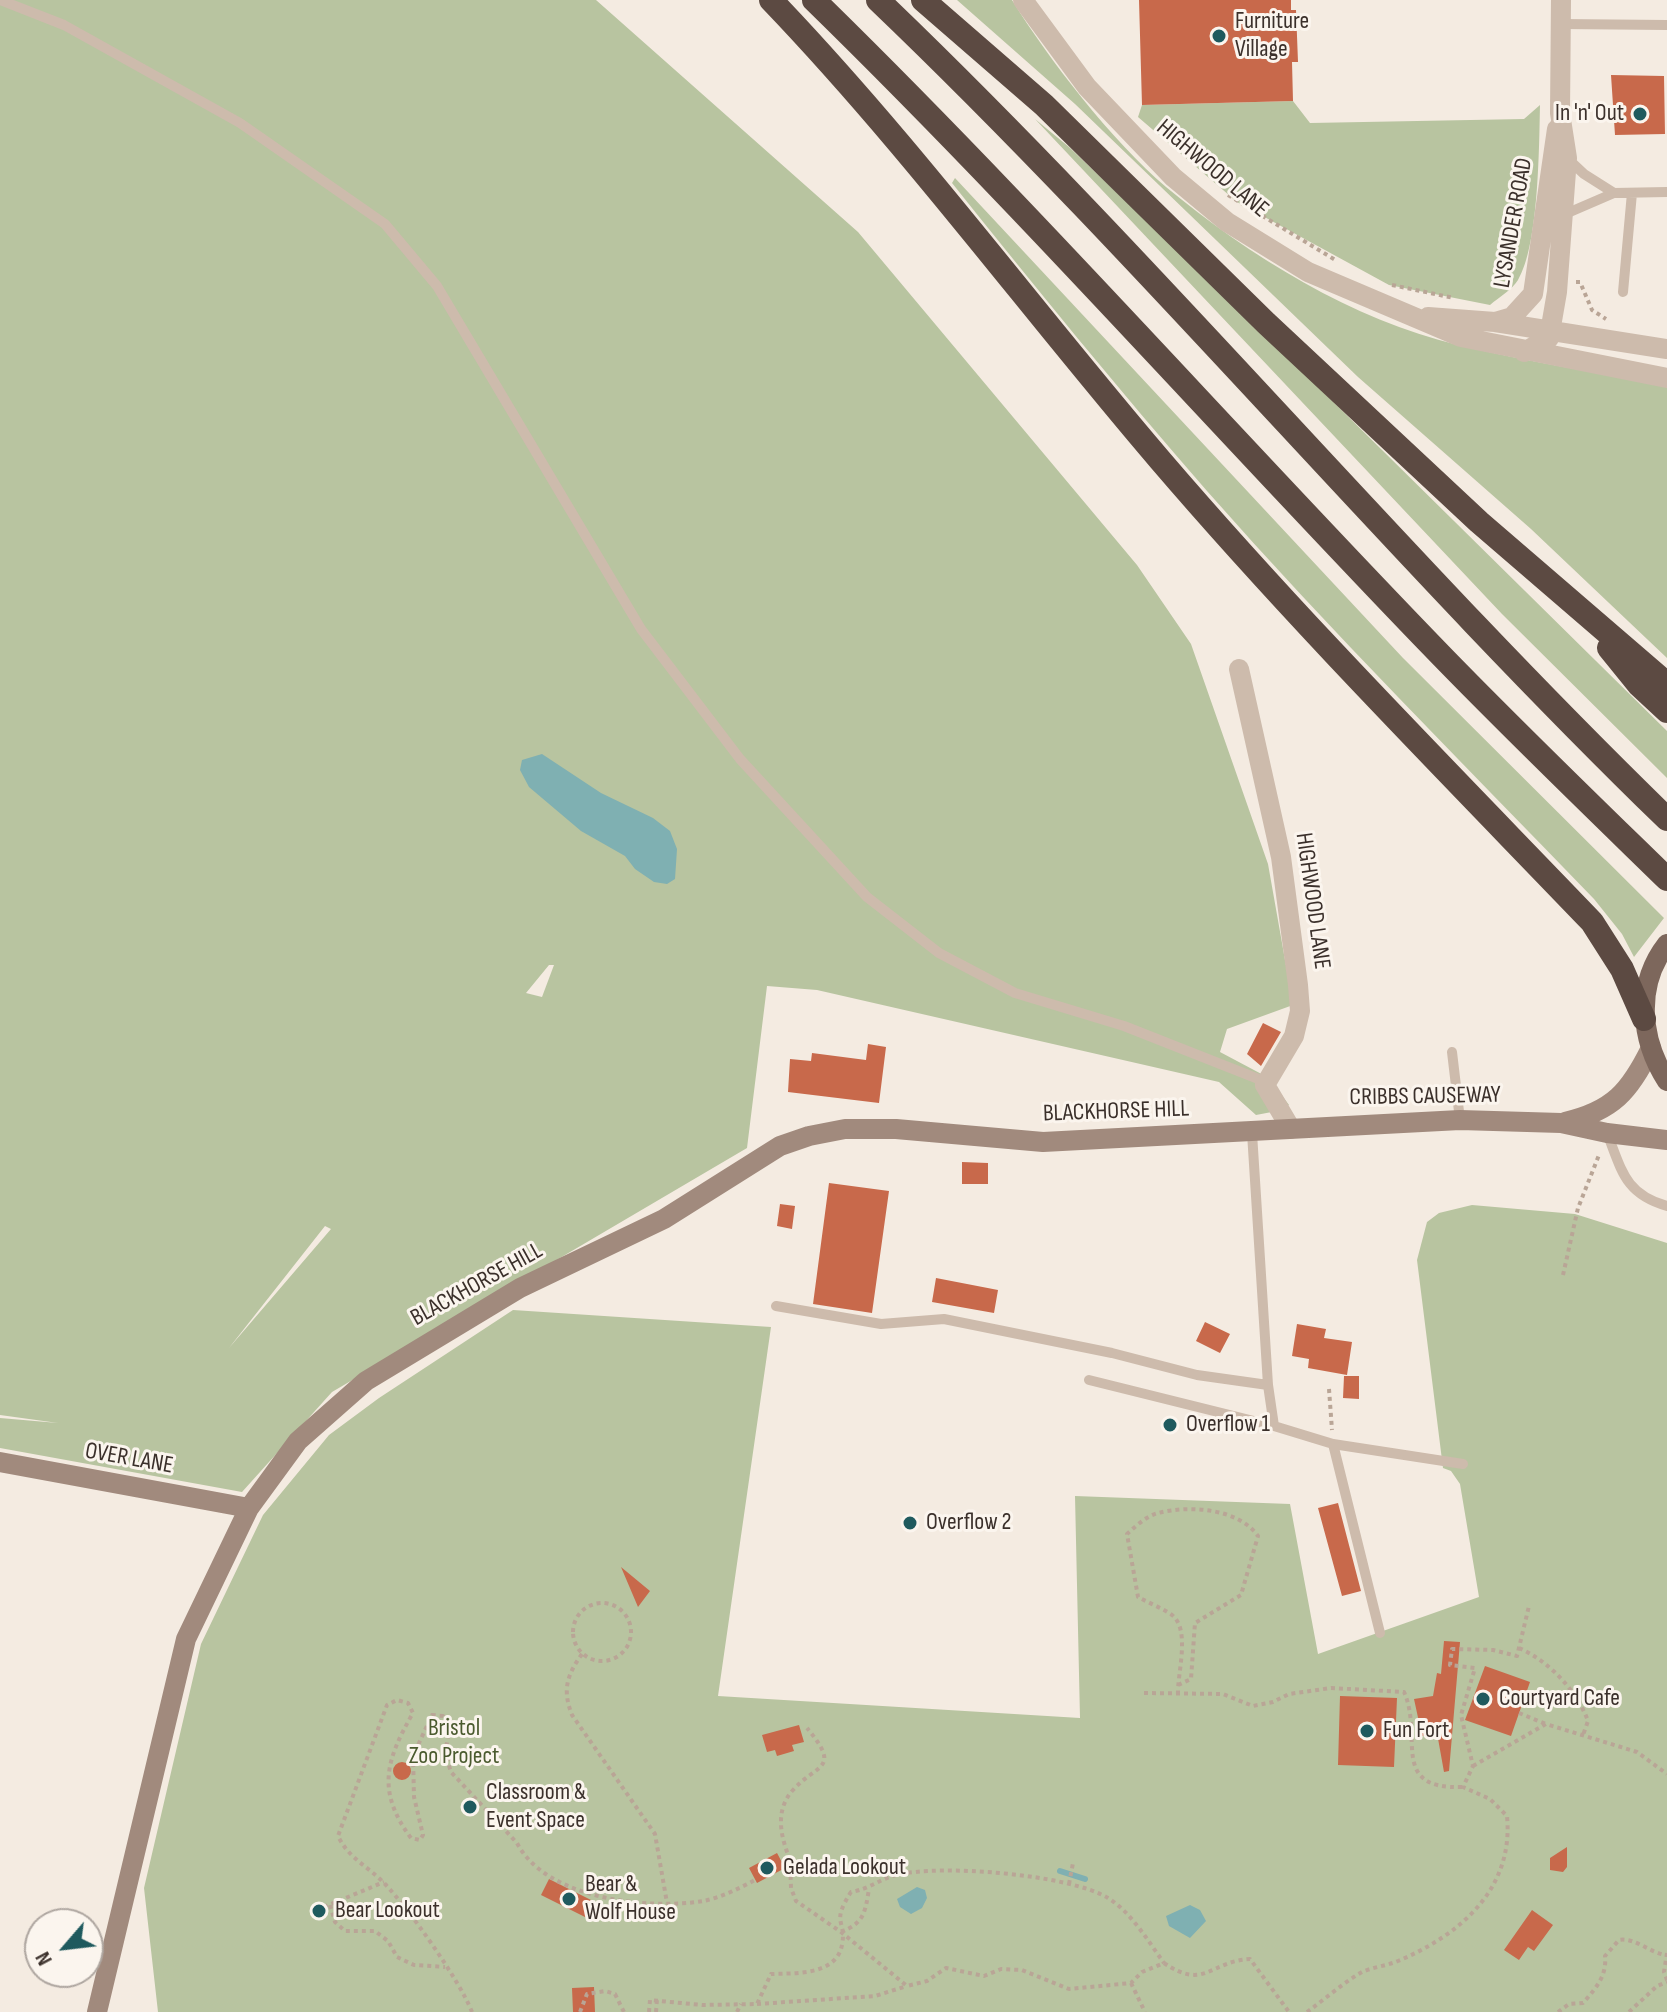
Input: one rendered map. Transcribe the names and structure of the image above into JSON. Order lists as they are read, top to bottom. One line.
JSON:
{"streets":{"main road":["CRIBBS CAUSEWAY","BLACKHORSE HILL","OVER LANE"],"street":["HIGHWOOD LANE","LYSANDER ROAD"]},"crossings":[["HIGHWOOD LANE","LYSANDER ROAD"],["CRIBBS CAUSEWAY","BLACKHORSE HILL"],["BLACKHORSE HILL","OVER LANE"]],"parks":["Bristol Zoo Project"],"places":["Furniture Village","In 'n' Out","Overflow 1","Overflow 2","Courtyard Cafe","Fun Fort","Classroom & Event Space","Gelada Lookout","Bear & Wolf House","Bear Lookout"],"north":"bottom left"}
